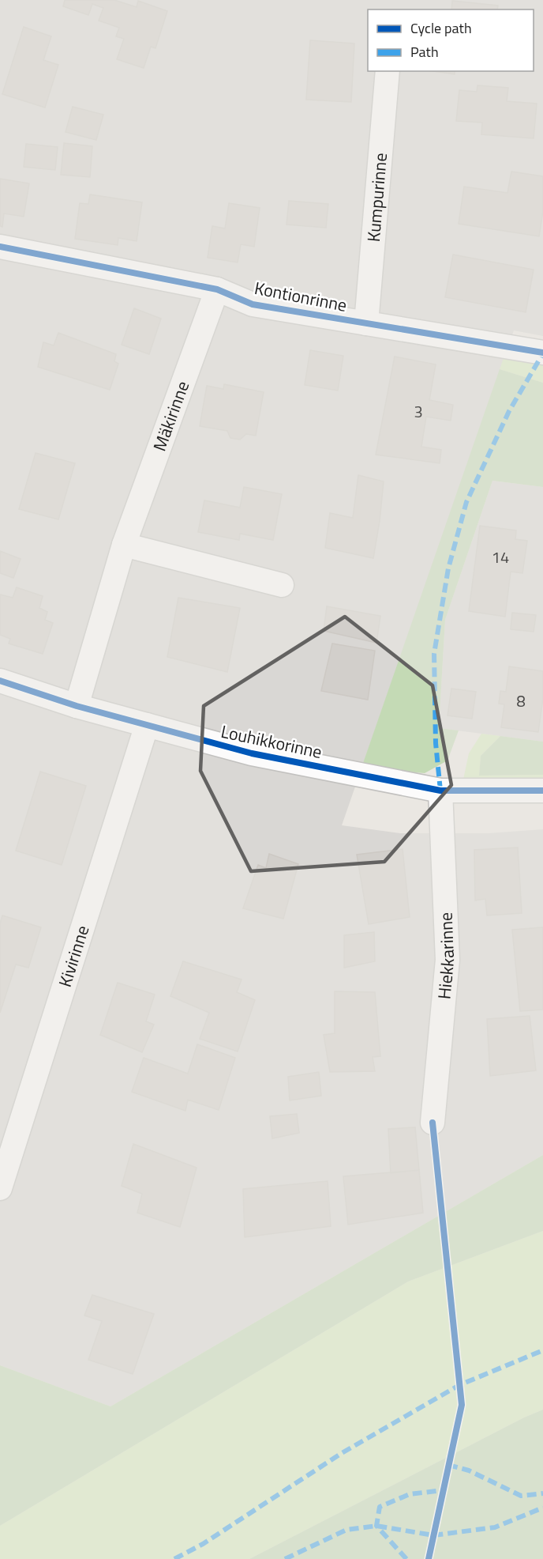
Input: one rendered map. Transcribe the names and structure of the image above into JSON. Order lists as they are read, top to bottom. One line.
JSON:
{"streets":{"street":["Kumpurinne","Kontionrinne","Mäkirinne","Louhikkorinne","Kivirinne","Hiekkarinne"]},"crossings":[["Kumpurinne","Kontionrinne"],["Kontionrinne","Mäkirinne"],["Mäkirinne","Louhikkorinne"],["Louhikkorinne","Kivirinne"],["Louhikkorinne","Hiekkarinne"]],"house_numbers":["3","14","8"],"legend":["Cycle path","Path"]}
